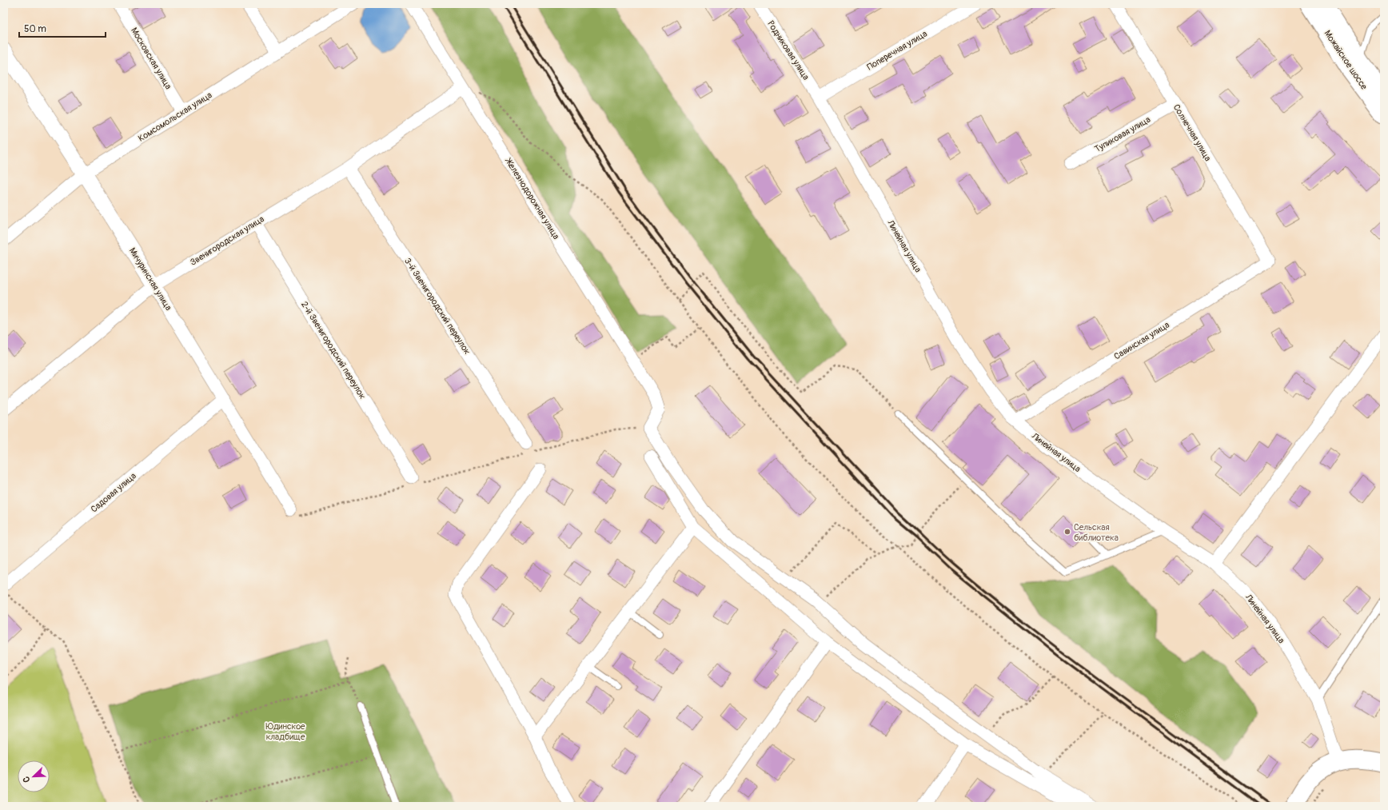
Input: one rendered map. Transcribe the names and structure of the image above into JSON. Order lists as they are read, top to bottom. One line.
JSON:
{"streets":{"main road":["Можайское шоссе"],"street":["Родниковая улица","Поперечная улица","Московская улица","Комсомольская улица","Солнечная улица","Тупиковая улица","Железнодорожная улица","Звенигородская улица","Линейная улица","Мичуринская улица","3-й Звенигородский переулок","Савинская улица","2-й Звенигородский переулок","Садовая улица"]},"crossings":[["Родниковая улица","Поперечная улица"],["Родниковая улица","Линейная улица"],["Поперечная улица","Линейная улица"],["Московская улица","Комсомольская улица"],["Комсомольская улица","Мичуринская улица"],["Солнечная улица","Тупиковая улица"],["Солнечная улица","Савинская улица"],["Железнодорожная улица","Звенигородская улица"],["Звенигородская улица","Мичуринская улица"],["Звенигородская улица","3-й Звенигородский переулок"],["Звенигородская улица","2-й Звенигородский переулок"],["Линейная улица","Савинская улица"],["Мичуринская улица","Садовая улица"]],"parks":["Юдинское кладбище"],"places":["Сельская библиотека"],"scale_bar":"50 m","north":"bottom left"}
